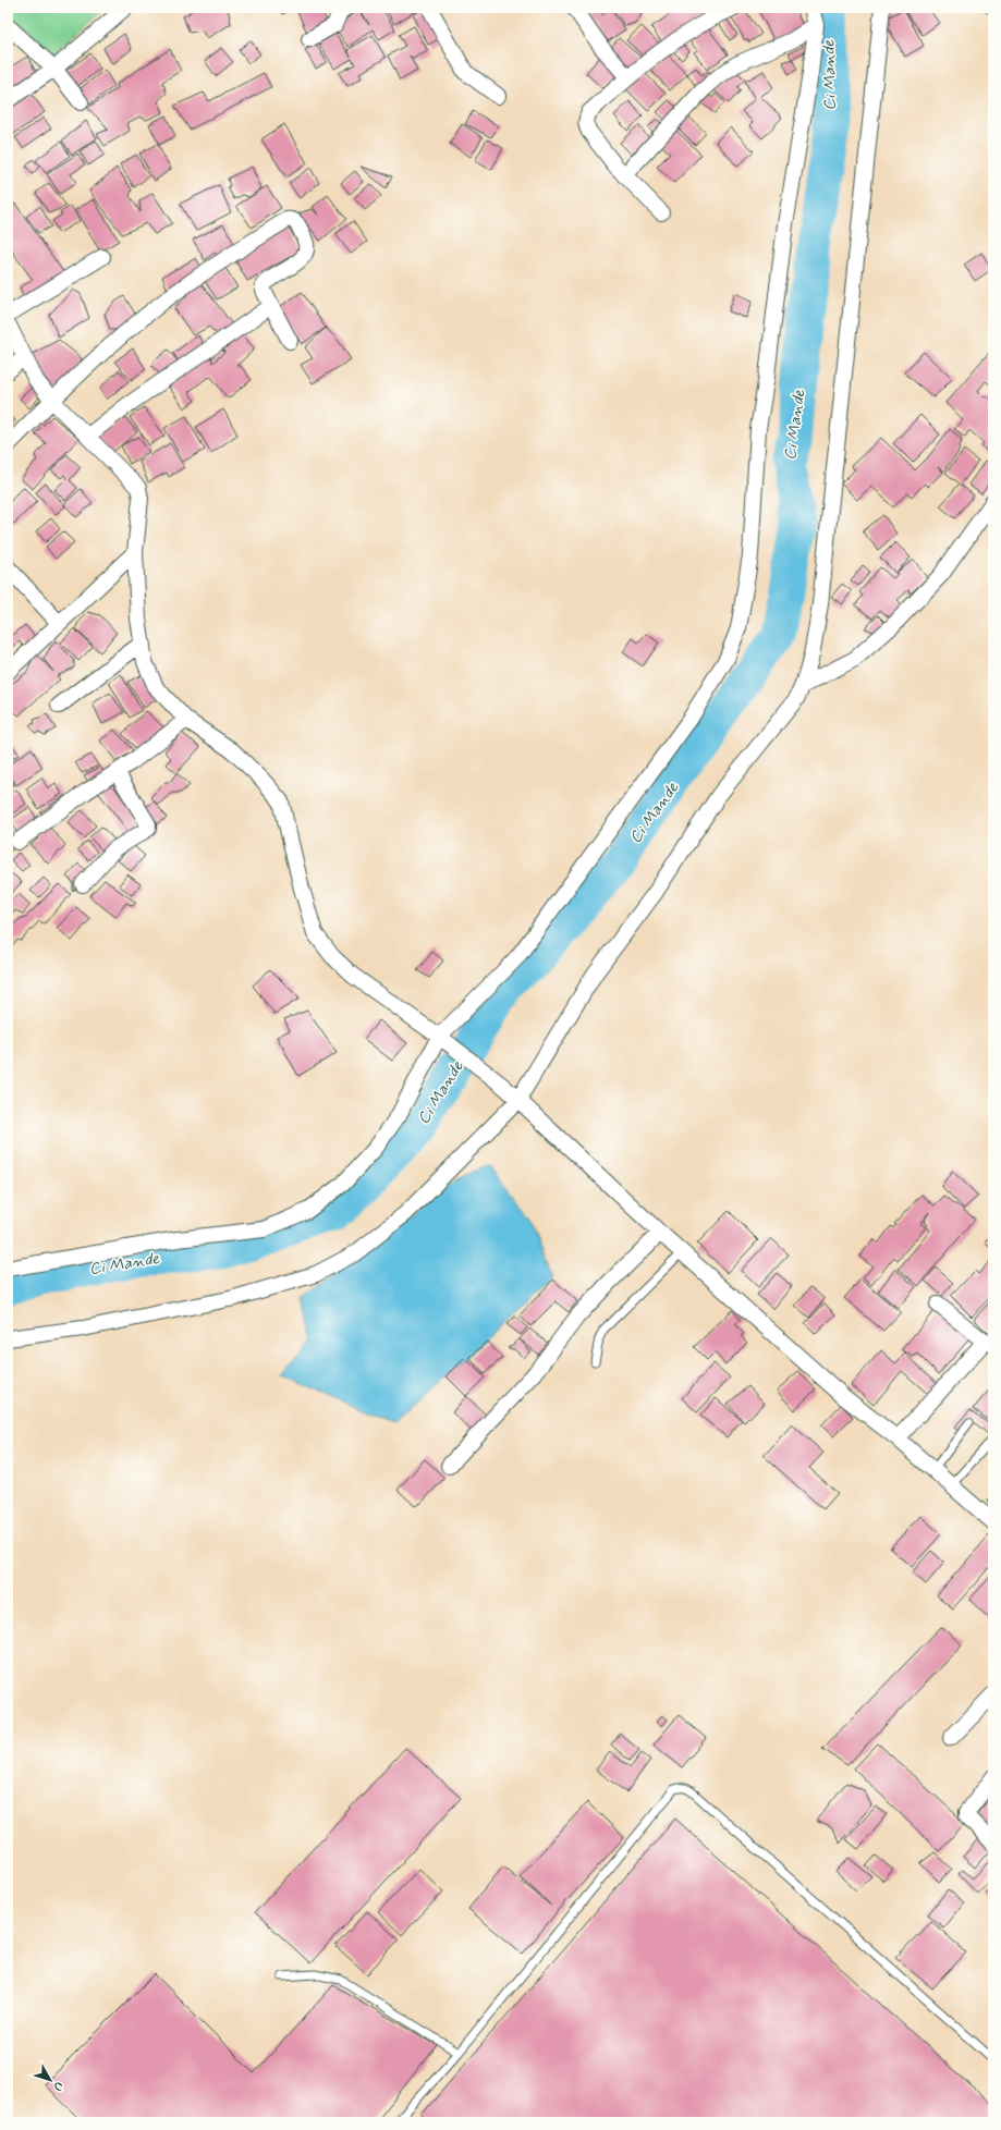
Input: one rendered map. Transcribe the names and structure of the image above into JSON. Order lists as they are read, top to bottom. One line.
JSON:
{"water":["Ci Mande"],"north":"bottom right"}
